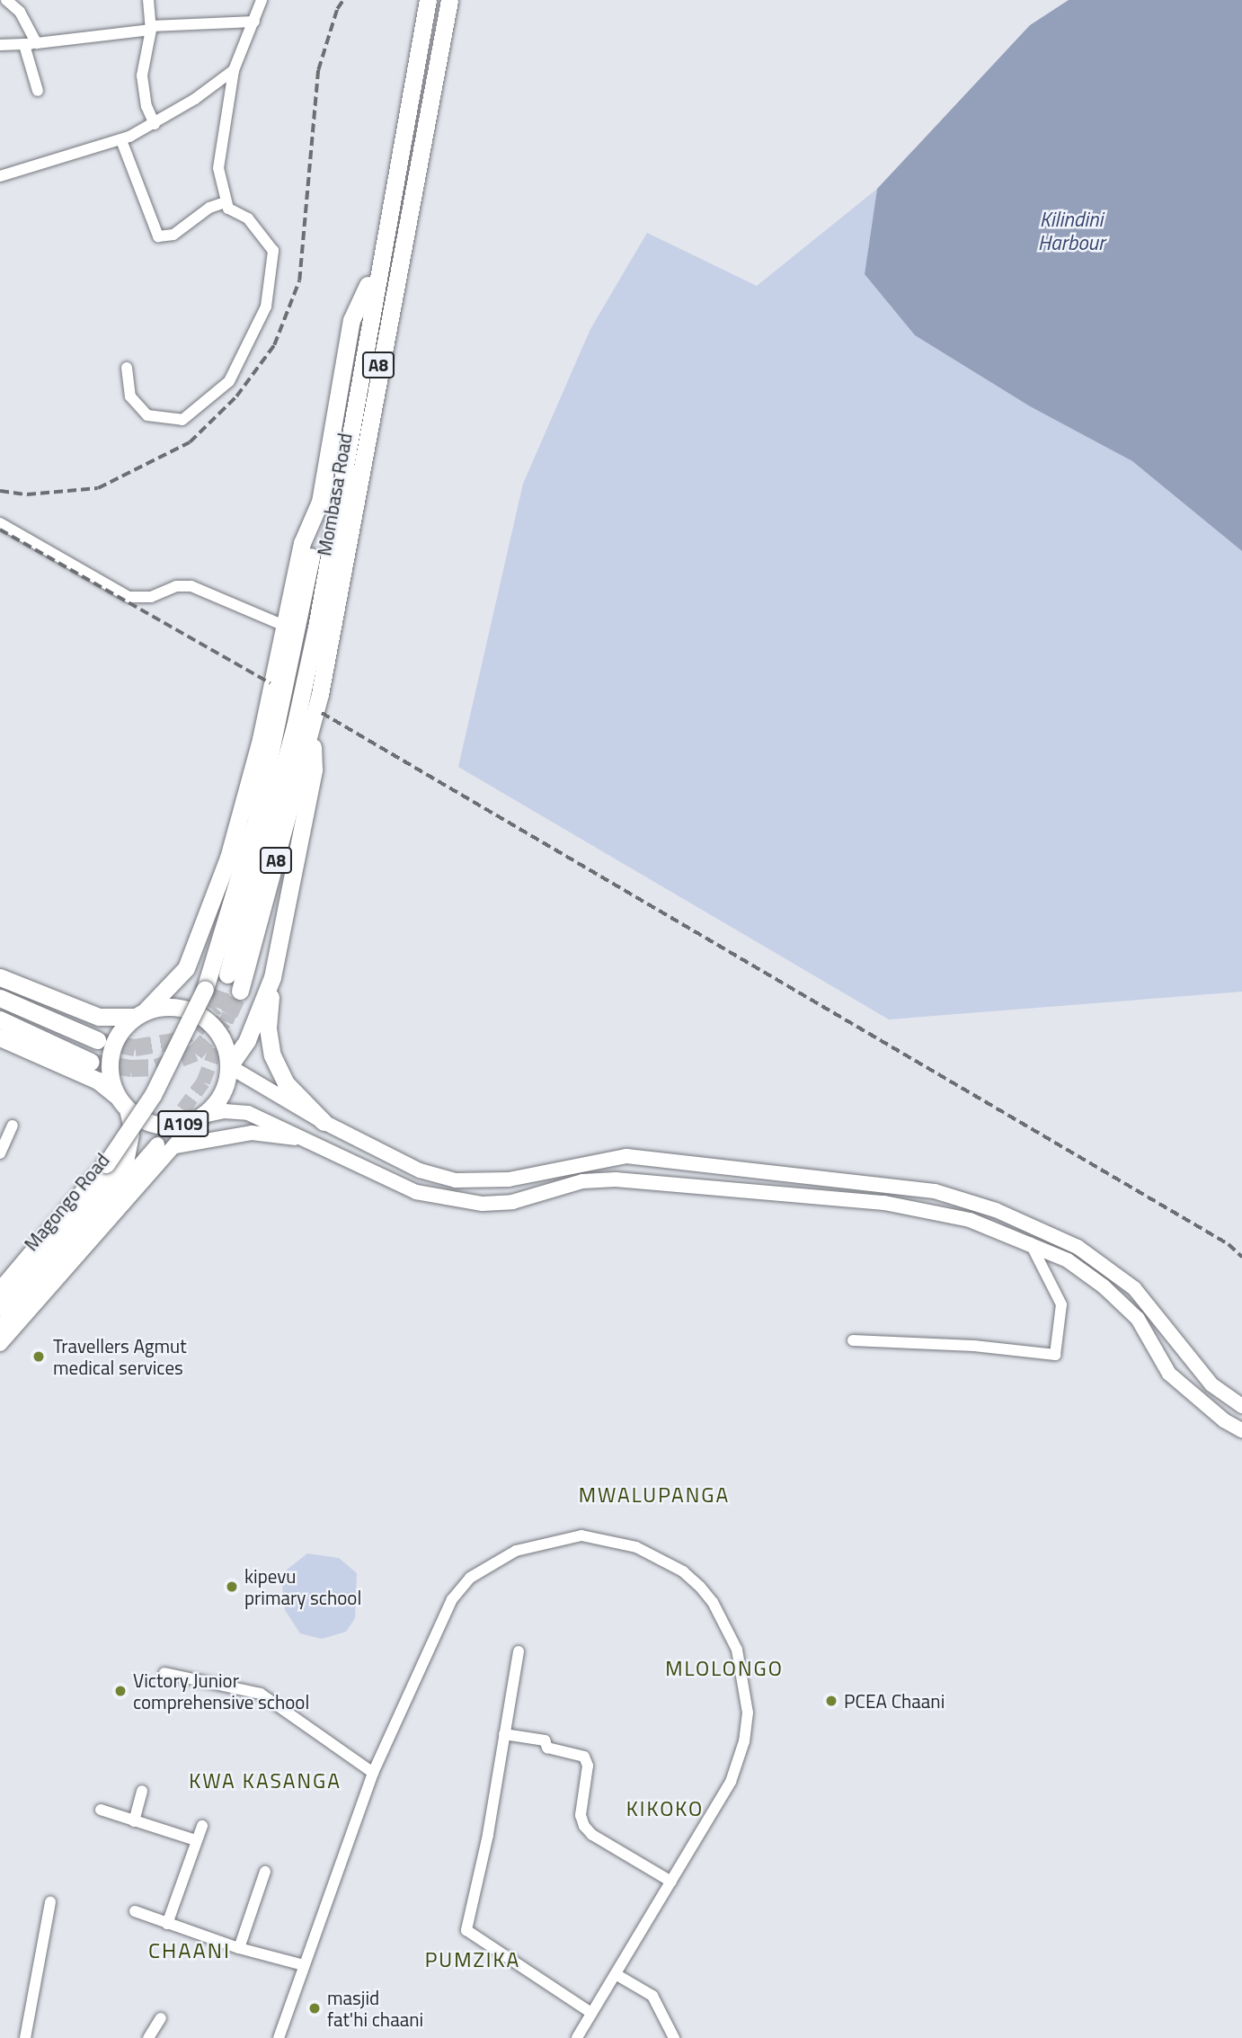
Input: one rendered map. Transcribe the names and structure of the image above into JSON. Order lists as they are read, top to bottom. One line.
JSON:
{"streets":{"highway":["A8","Mombasa Road","A109"],"main road":["Magongo Road"]},"crossings":[["A109","Magongo Road"]],"districts":["MWALUPANGA","MLOLONGO","KWA KASANGA","KIKOKO","CHAANI","PUMZIKA"],"water":["Kilindini Harbour"],"places":["Travellers Agmut medical services","kipevu primary school","Victory Junior comprehensive school","PCEA Chaani","masjid fat'hi chaani"]}
